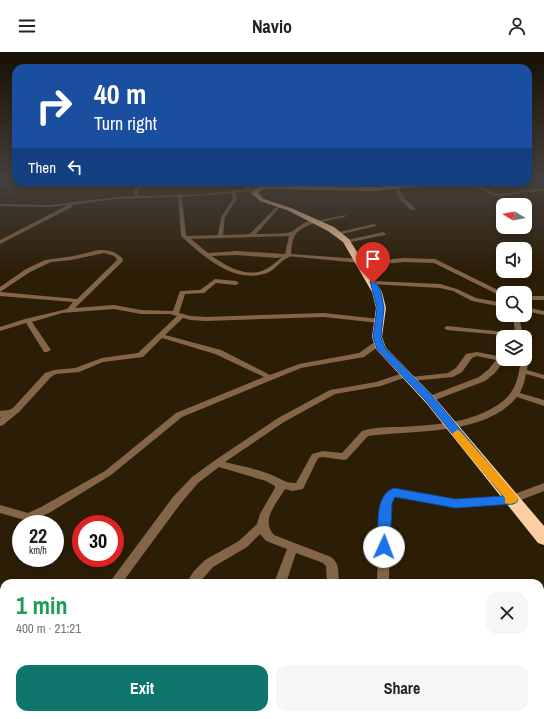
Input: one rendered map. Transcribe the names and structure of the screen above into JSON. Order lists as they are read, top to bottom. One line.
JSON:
{"north":"left","page":{"header":"Navio","turn":["40 m","Turn right"],"then":"Then","speed":"22 km/h","limit":"30","heading":["1 min","400 m · 21:21"],"buttons":["Exit","Share"]}}
